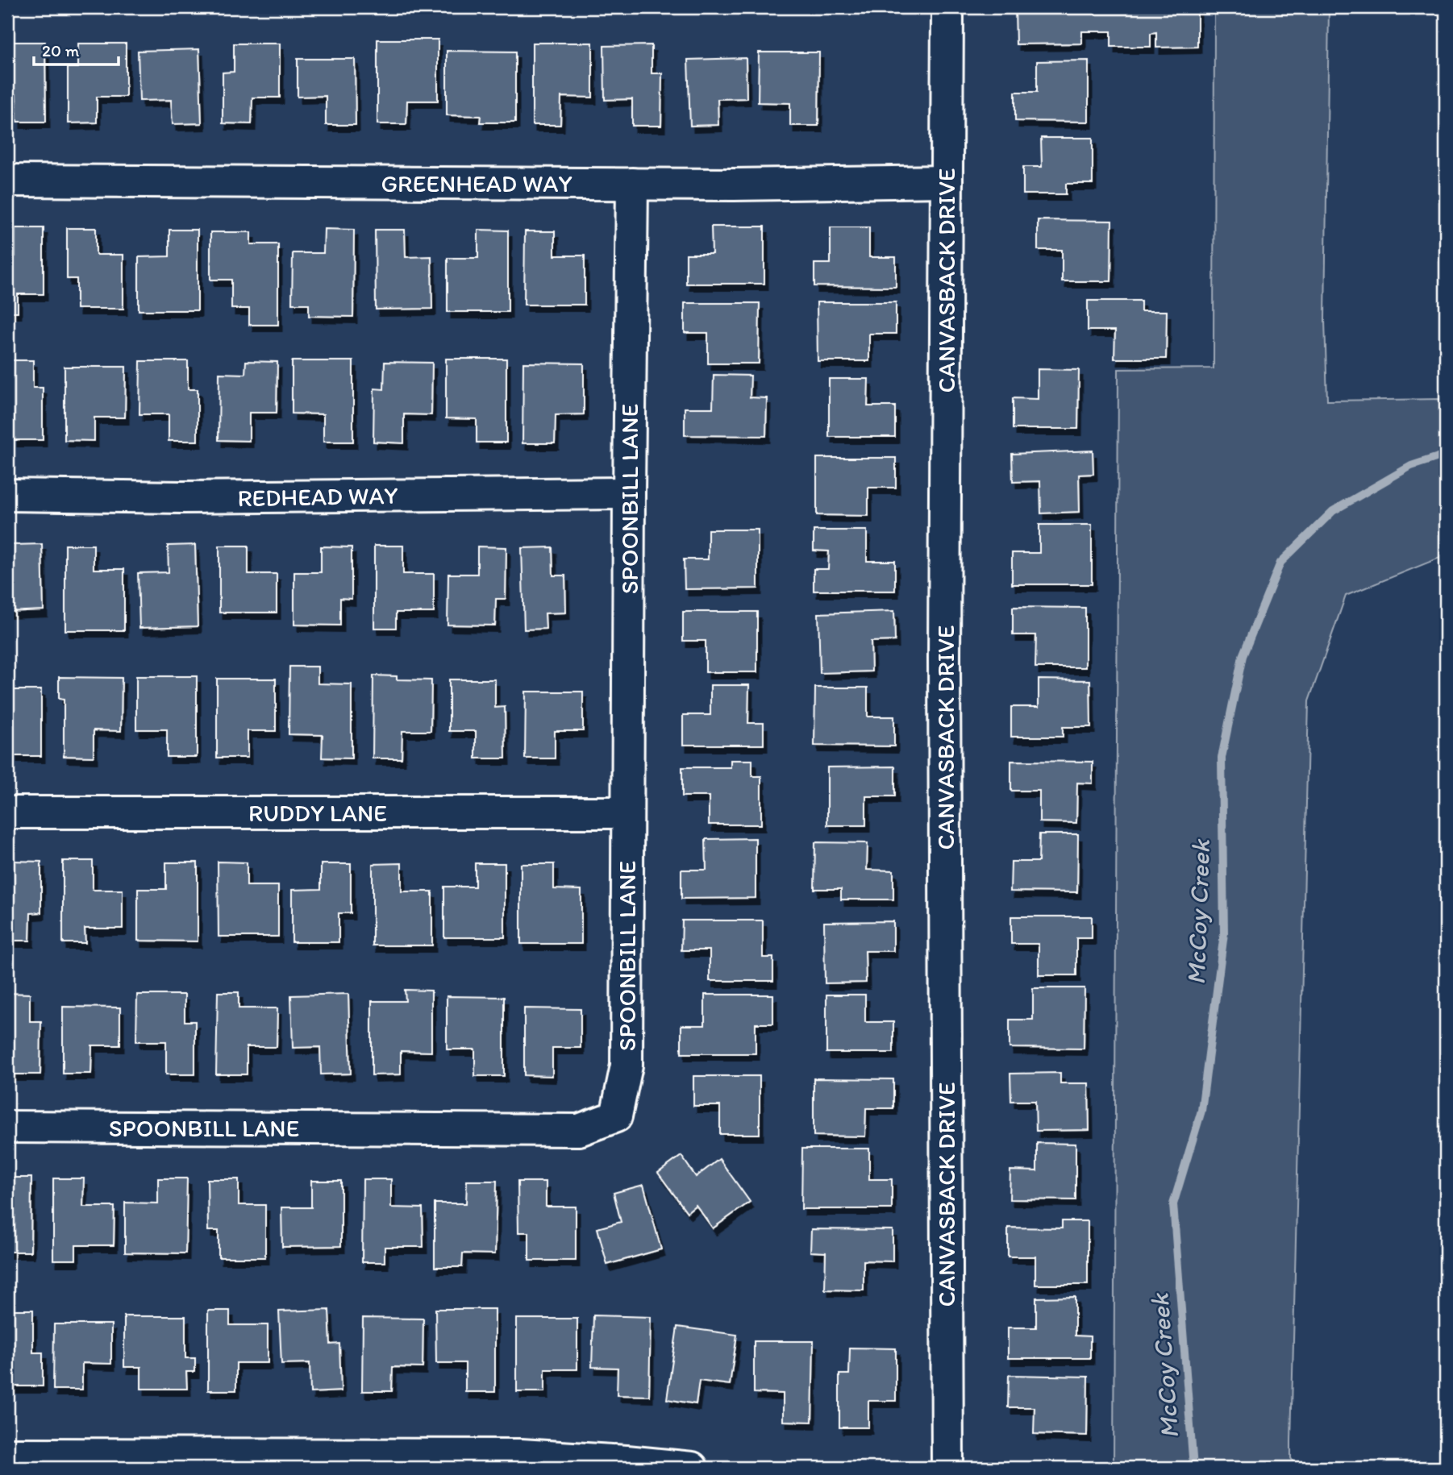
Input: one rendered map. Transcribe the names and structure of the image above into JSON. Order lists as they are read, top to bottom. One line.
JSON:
{"streets":{"street":["GREENHEAD WAY","CANVASBACK DRIVE","REDHEAD WAY","SPOONBILL LANE","RUDDY LANE"]},"crossings":[["GREENHEAD WAY","CANVASBACK DRIVE"],["GREENHEAD WAY","SPOONBILL LANE"],["REDHEAD WAY","SPOONBILL LANE"],["SPOONBILL LANE","RUDDY LANE"]],"water":["McCoy Creek"],"scale_bar":"20 m"}
